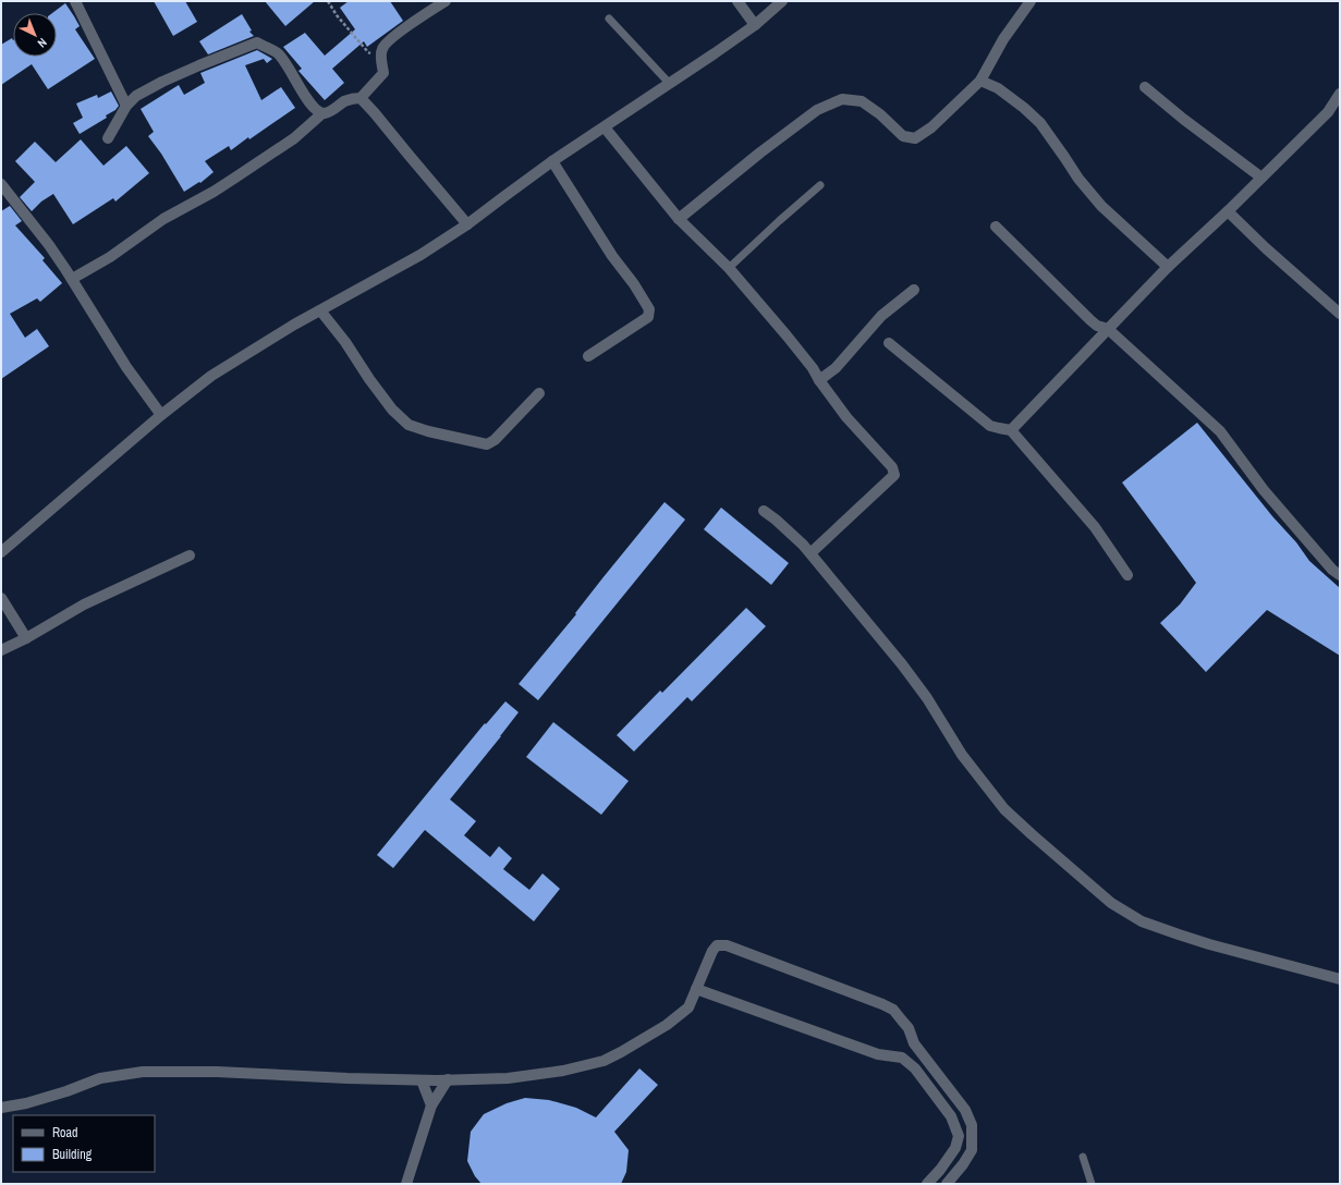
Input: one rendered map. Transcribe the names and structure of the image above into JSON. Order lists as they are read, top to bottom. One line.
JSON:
{"legend":["Road","Building"],"north":"bottom right"}
